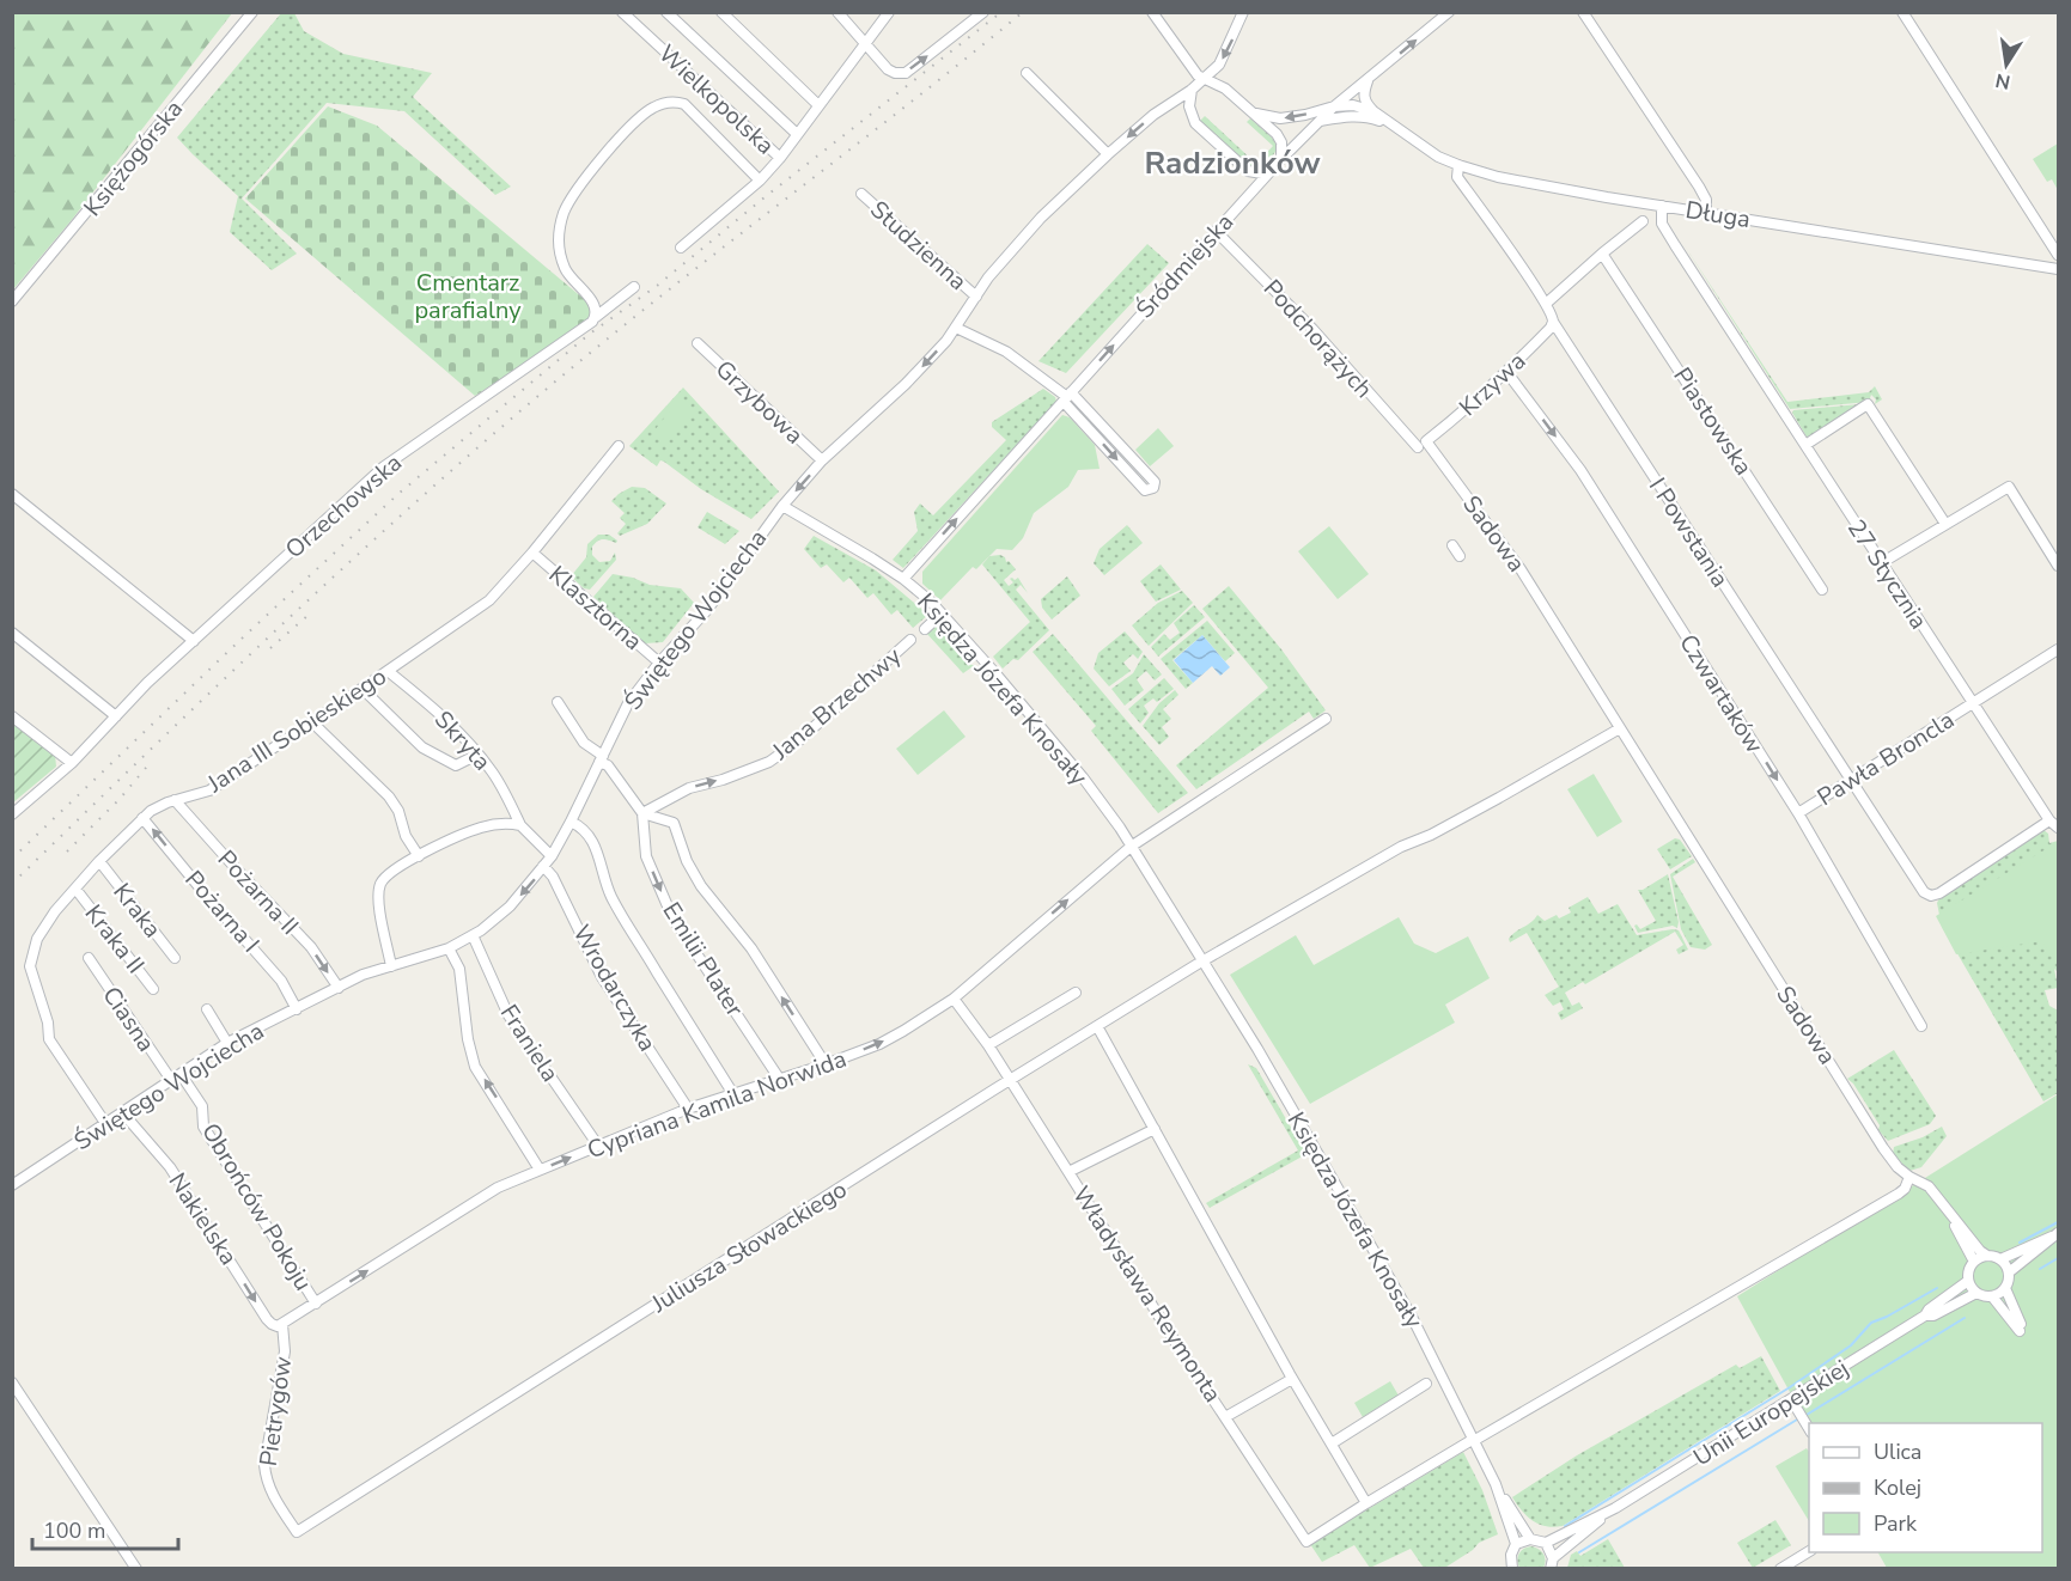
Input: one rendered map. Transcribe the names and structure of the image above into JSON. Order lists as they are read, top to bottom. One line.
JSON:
{"streets":{"street":["Wielkopolska","Księżogórska","Długa","Studzienna","Śródmiejska","Podchorążych","Krzywa","Grzybowa","Piastowska","Orzechowska","I Powstania","Sadowa","27 Stycznia","Klasztorna","Świętego Wojciecha","Księdza Józefa Knosały","Czwartaków","Jana Brzechwy","Jana III Sobieskiego","Skryta","Pawła Broncla","Pożarna II","Kraka","Pożarna I","Kraka II","Emilii Plater","Wrodarczyka","Ciasna","Franiela","Cypriana Kamila Norwida","Obrońców Pokoju","Nakielska","Juliusza Słowackiego","Władysława Reymonta","Pietrygów","Unii Europejskiej"]},"crossings":[["Długa","Śródmiejska"],["Długa","I Powstania"],["Długa","27 Stycznia"],["Studzienna","Świętego Wojciecha"],["Śródmiejska","Podchorążych"],["Śródmiejska","Księdza Józefa Knosały"],["Podchorążych","Krzywa"],["Podchorążych","Sadowa"],["Krzywa","I Powstania"],["Krzywa","Sadowa"],["Krzywa","Czwartaków"],["Grzybowa","Świętego Wojciecha"],["I Powstania","27 Stycznia"],["I Powstania","Pawła Broncla"],["27 Stycznia","Pawła Broncla"],["Klasztorna","Świętego Wojciecha"],["Klasztorna","Jana III Sobieskiego"],["Świętego Wojciecha","Księdza Józefa Knosały"],["Świętego Wojciecha","Jana III Sobieskiego"],["Świętego Wojciecha","Skryta"],["Świętego Wojciecha","Pożarna II"],["Świętego Wojciecha","Pożarna I"],["Świętego Wojciecha","Wrodarczyka"],["Świętego Wojciecha","Ciasna"],["Świętego Wojciecha","Franiela"],["Świętego Wojciecha","Obrońców Pokoju"],["Świętego Wojciecha","Nakielska"],["Księdza Józefa Knosały","Cypriana Kamila Norwida"],["Księdza Józefa Knosały","Juliusza Słowackiego"],["Księdza Józefa Knosały","Władysława Reymonta"],["Czwartaków","Pawła Broncla"],["Jana Brzechwy","Emilii Plater"],["Jana III Sobieskiego","Skryta"],["Jana III Sobieskiego","Pożarna II"],["Jana III Sobieskiego","Kraka"],["Jana III Sobieskiego","Pożarna I"],["Jana III Sobieskiego","Kraka II"],["Emilii Plater","Cypriana Kamila Norwida"],["Wrodarczyka","Cypriana Kamila Norwida"],["Ciasna","Obrońców Pokoju"],["Franiela","Cypriana Kamila Norwida"],["Cypriana Kamila Norwida","Obrońców Pokoju"],["Cypriana Kamila Norwida","Nakielska"],["Cypriana Kamila Norwida","Władysława Reymonta"],["Cypriana Kamila Norwida","Pietrygów"],["Nakielska","Pietrygów"],["Juliusza Słowackiego","Władysława Reymonta"],["Juliusza Słowackiego","Pietrygów"]],"one_way":["Śródmiejska","Czwartaków","Jana Brzechwy","Pożarna II","Pożarna I","Cypriana Kamila Norwida","Nakielska"],"districts":["Radzionków"],"parks":["Cmentarz parafialny"],"legend":["Ulica","Kolej","Park"],"scale_bar":"100 m","north":"bottom"}
